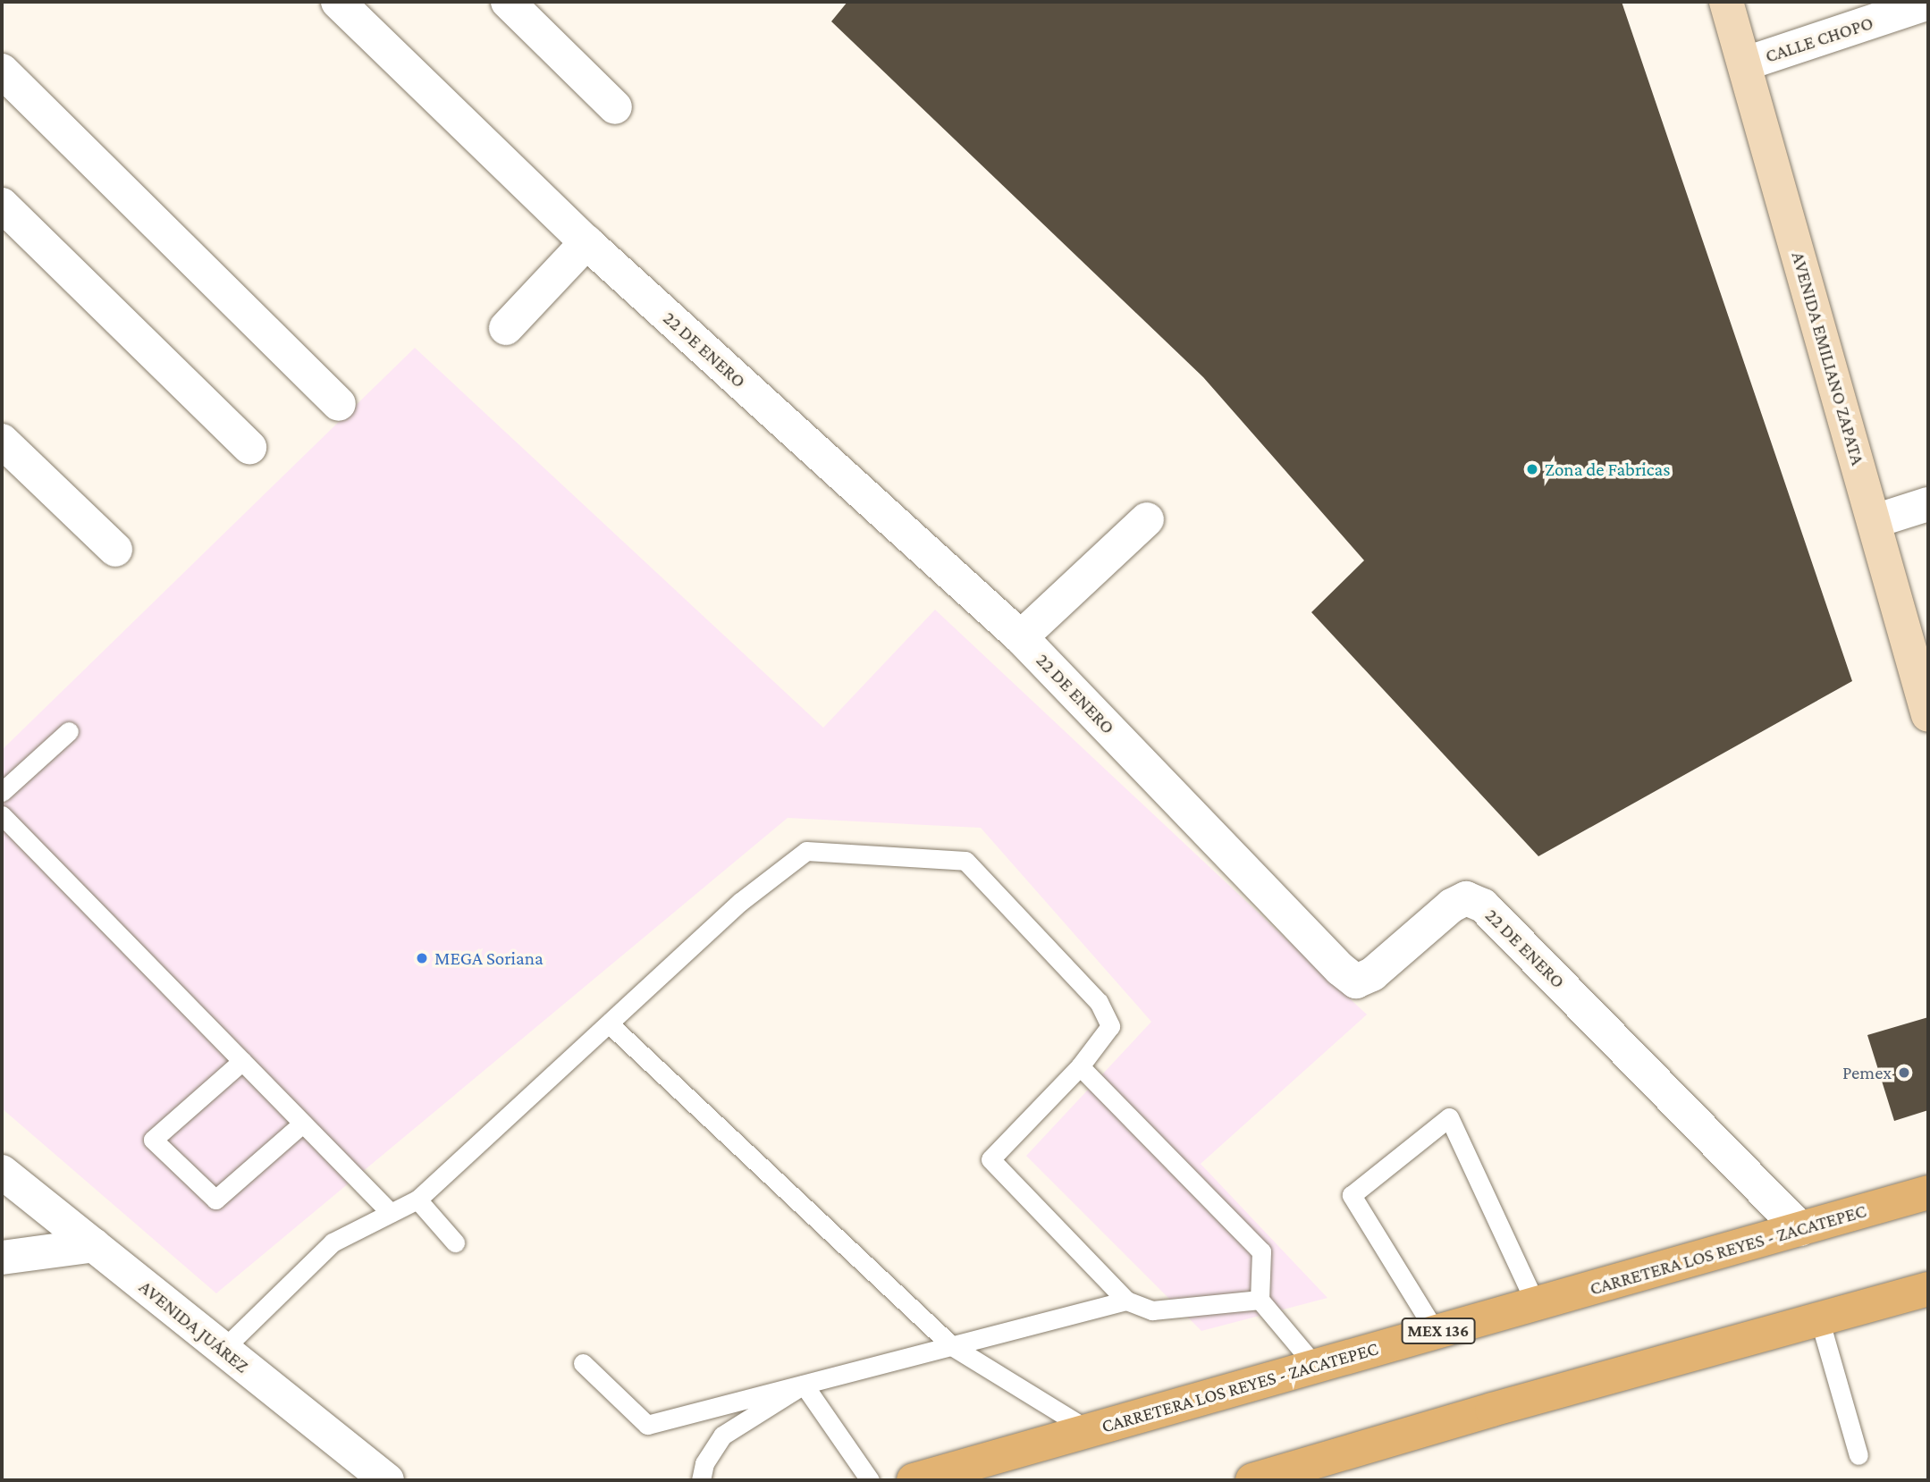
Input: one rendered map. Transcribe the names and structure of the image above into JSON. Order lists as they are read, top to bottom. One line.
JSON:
{"streets":{"main road":["AVENIDA EMILIANO ZAPATA","CARRETERA LOS REYES - ZACATEPEC","MEX 136"],"street":["CALLE CHOPO","22 DE ENERO","AVENIDA JUÁREZ"]},"crossings":[["CALLE CHOPO","AVENIDA EMILIANO ZAPATA"],["22 DE ENERO","CARRETERA LOS REYES - ZACATEPEC"]],"places":["Zona de Fabricas","MEGA Soriana","Pemex"]}
